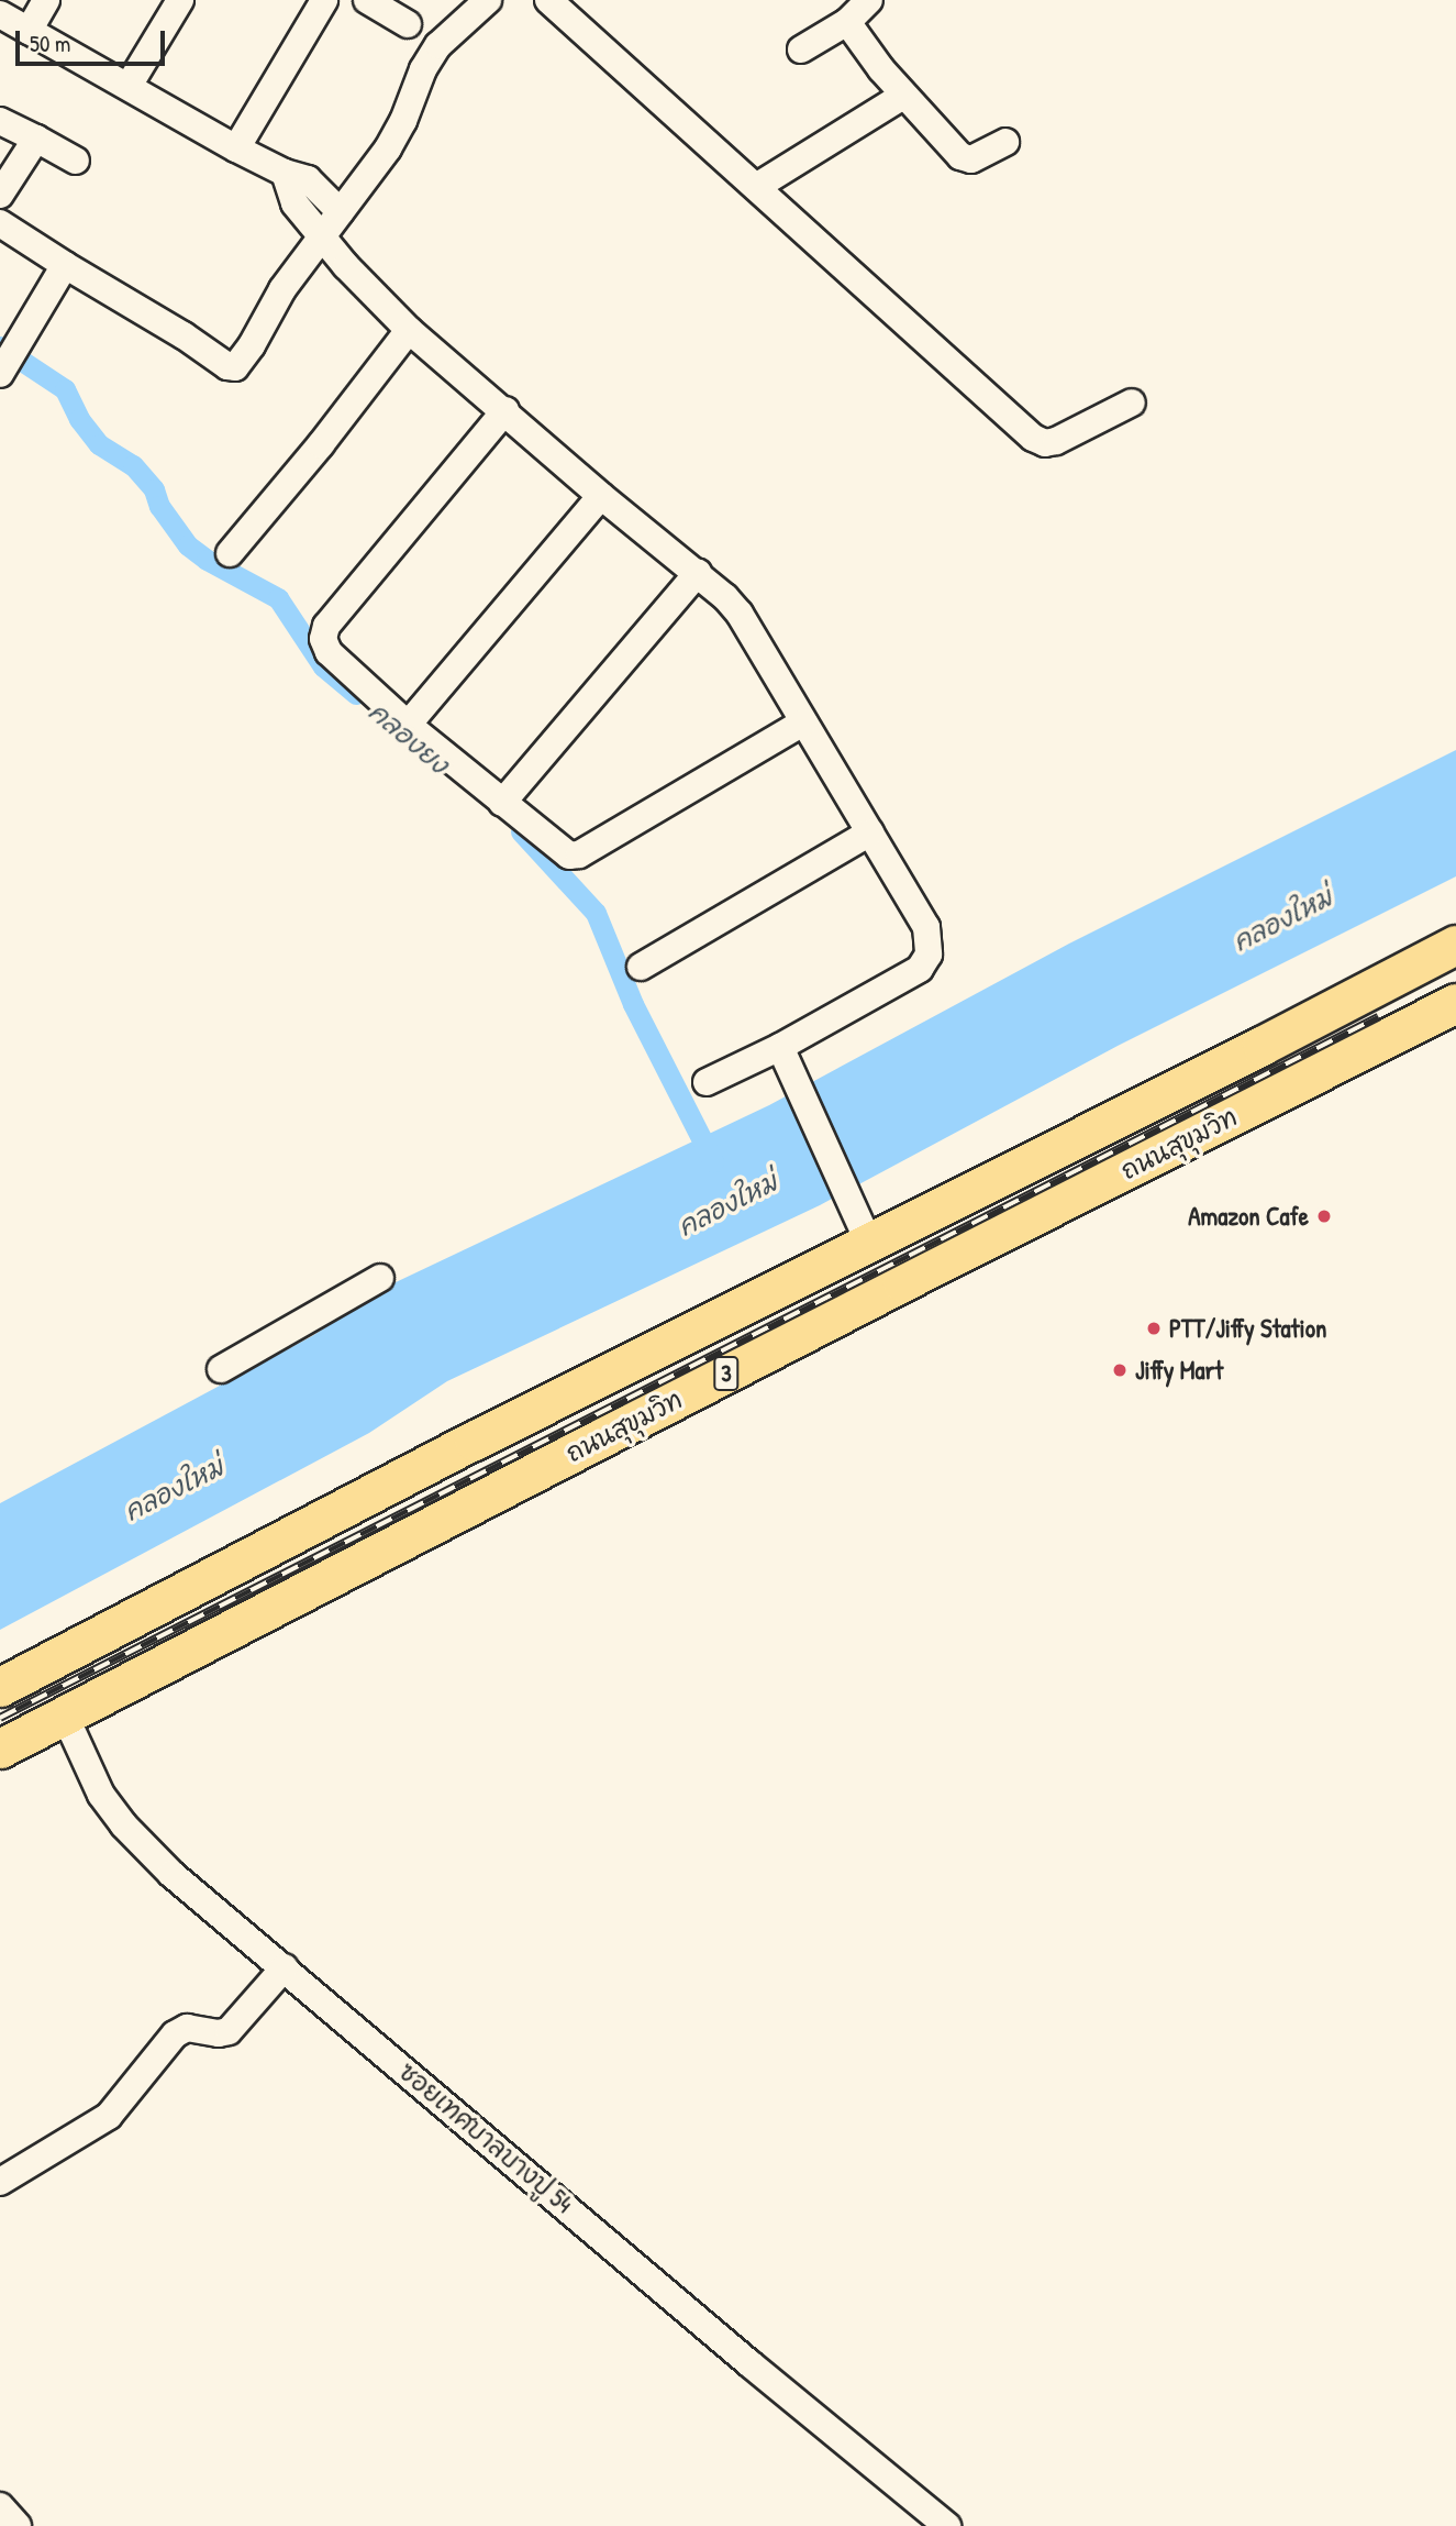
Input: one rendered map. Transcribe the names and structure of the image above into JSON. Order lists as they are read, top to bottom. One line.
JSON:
{"streets":{"highway":["ถนนสุขุมวิท","3"],"street":["ซอยเทศบาลบางปู 54"]},"crossings":[["ถนนสุขุมวิท","ซอยเทศบาลบางปู 54"]],"water":["คลองยง","คลองใหม่"],"places":["Amazon Cafe","PTT/Jiffy Station","Jiffy Mart"],"scale_bar":"50 m"}
